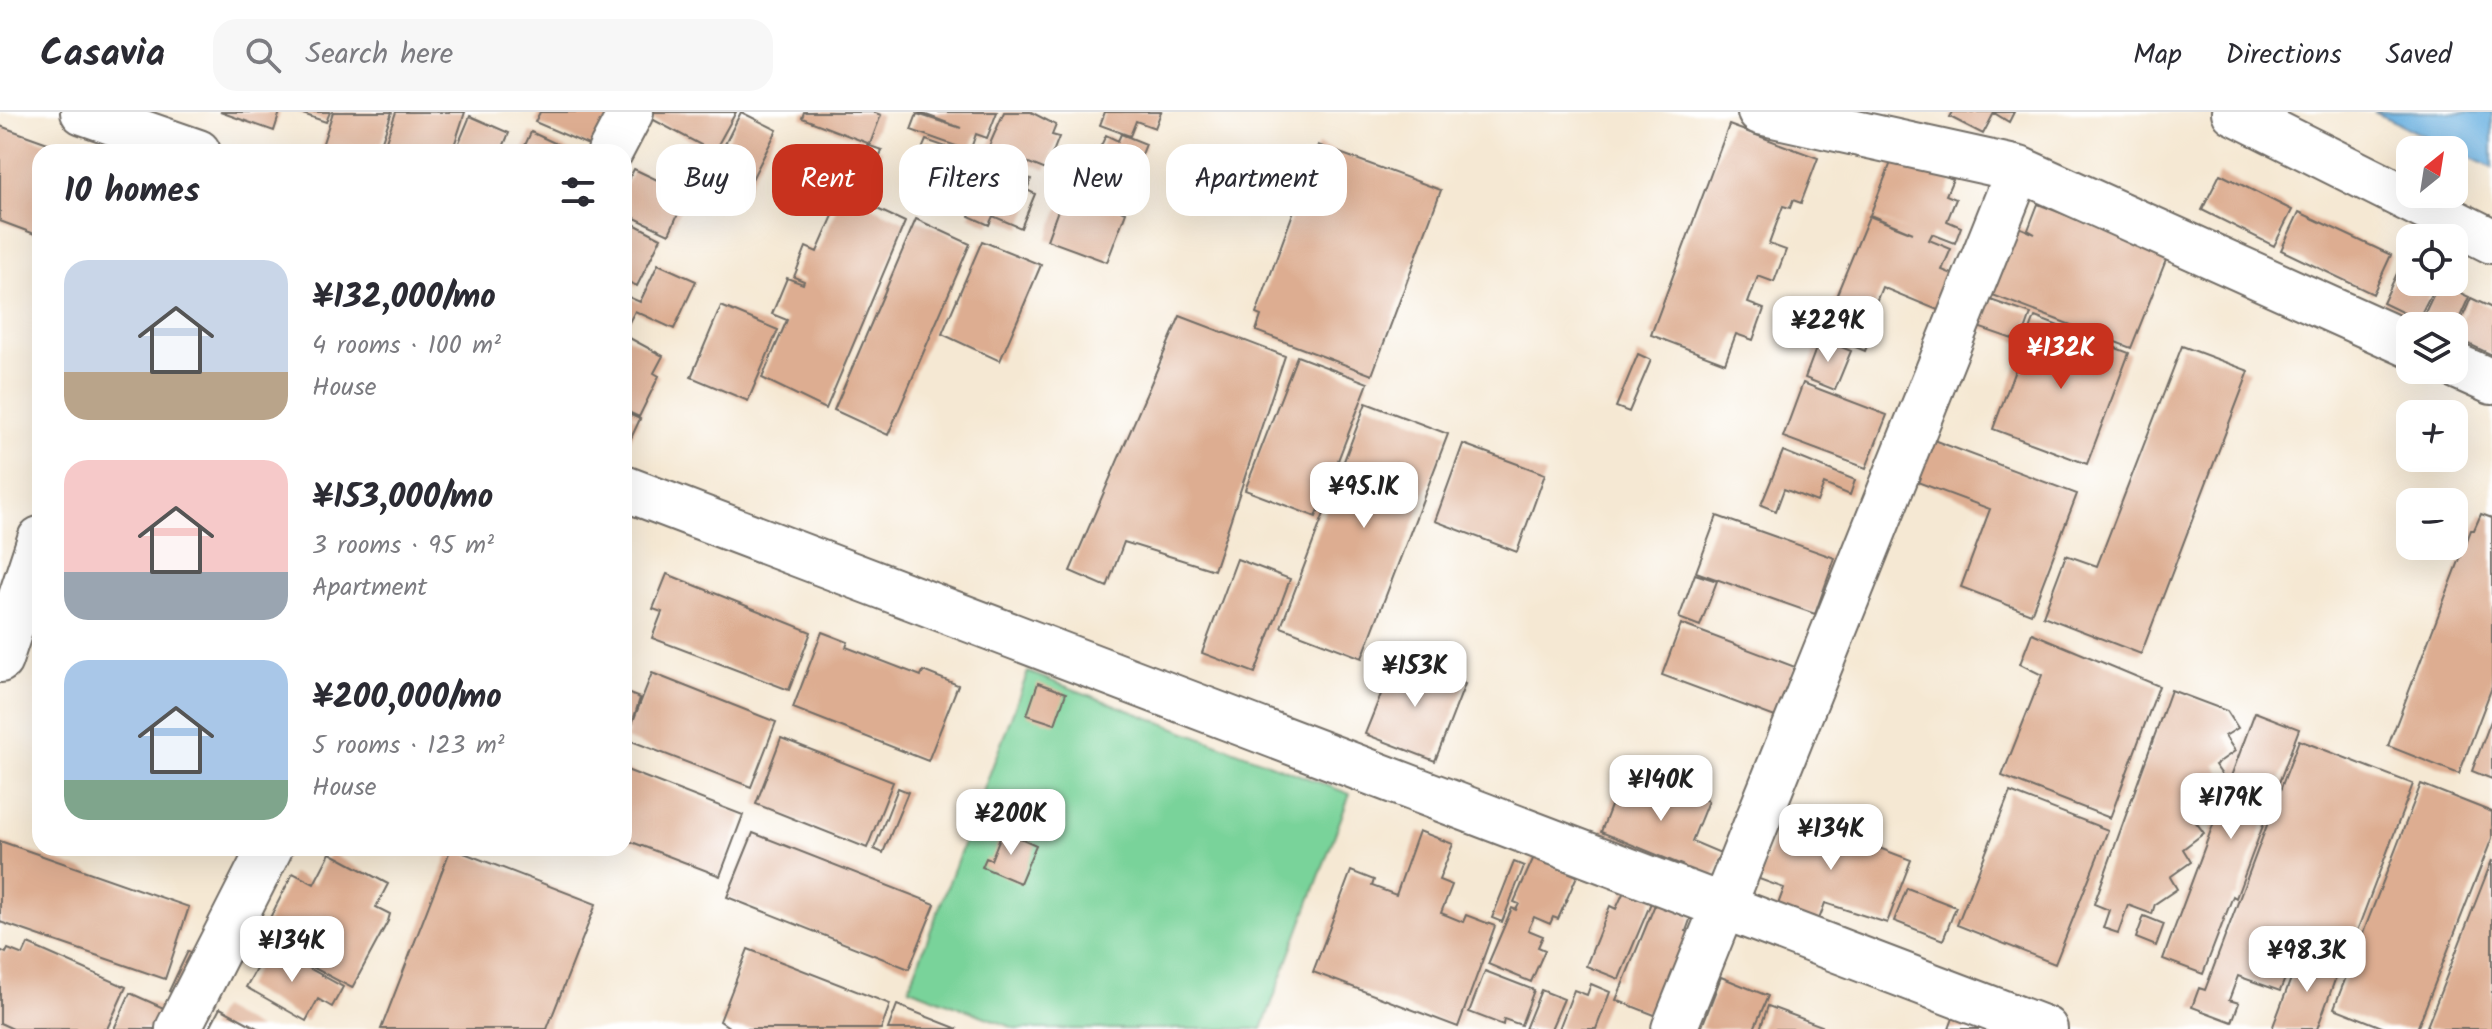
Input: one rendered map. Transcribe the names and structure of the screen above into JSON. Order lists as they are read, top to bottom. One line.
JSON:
{"north":"top right","page":{"header":"Casavia","search":"Search here","nav":["Map","Directions","Saved"],"map_buttons":["+","−"],"chip":["Buy","Rent","Filters","New","Apartment"],"heading":"10 homes","list":[{"name":"¥132,000/mo","note":"4 rooms · 100 m² · House"},{"name":"¥153,000/mo","note":"3 rooms · 95 m² · Apartment"},{"name":"¥200,000/mo","note":"5 rooms · 123 m² · House"}],"price":["¥229K","¥132K","¥95.1K","¥153K","¥140K","¥179K","¥200K","¥134K","¥134K","¥98.3K"]}}
